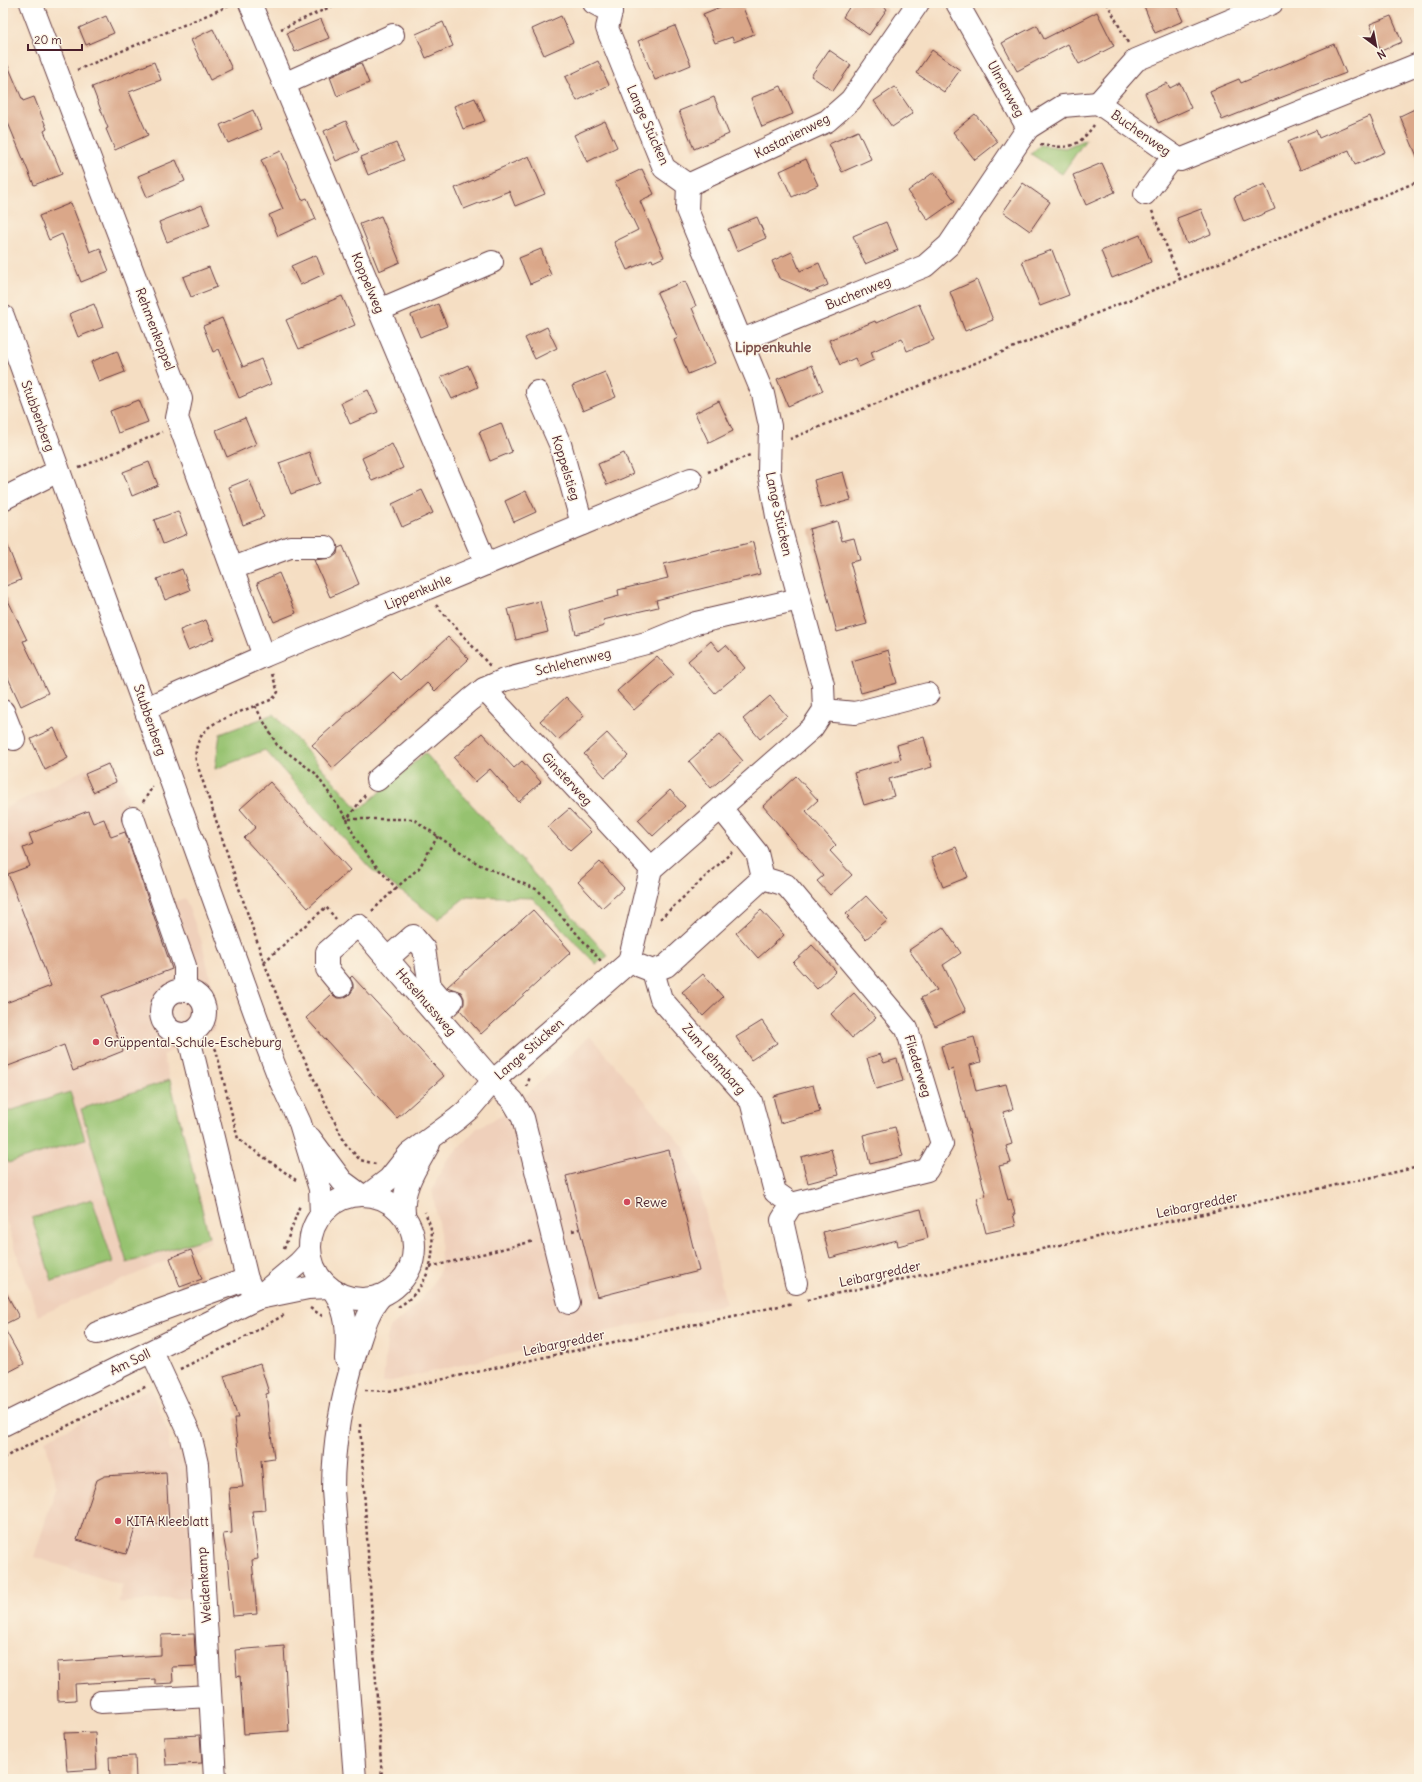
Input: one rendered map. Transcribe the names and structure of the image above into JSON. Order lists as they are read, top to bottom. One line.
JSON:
{"streets":{"street":["Ulmenweg","Lange Stücken","Buchenweg","Kastanienweg","Koppelweg","Rehmenkoppel","Stubbenberg","Koppelstieg","Lippenkuhle","Schlehenweg","Ginsterweg","Haselnussweg","Zum Lehmbarg","Fliederweg","Am Soll","Weidenkamp"],"path":["Leibargredder"]},"crossings":[["Ulmenweg","Buchenweg"],["Lange Stücken","Buchenweg"],["Lange Stücken","Kastanienweg"],["Lange Stücken","Stubbenberg"],["Lange Stücken","Schlehenweg"],["Lange Stücken","Haselnussweg"],["Lange Stücken","Am Soll"],["Koppelweg","Lippenkuhle"],["Stubbenberg","Lippenkuhle"],["Stubbenberg","Am Soll"],["Koppelstieg","Lippenkuhle"],["Schlehenweg","Ginsterweg"],["Zum Lehmbarg","Fliederweg"],["Am Soll","Weidenkamp"]],"districts":["Lippenkuhle"],"places":["Grüppental-Schule-Escheburg","Rewe","KITA Kleeblatt"],"scale_bar":"20 m","north":"bottom right"}
